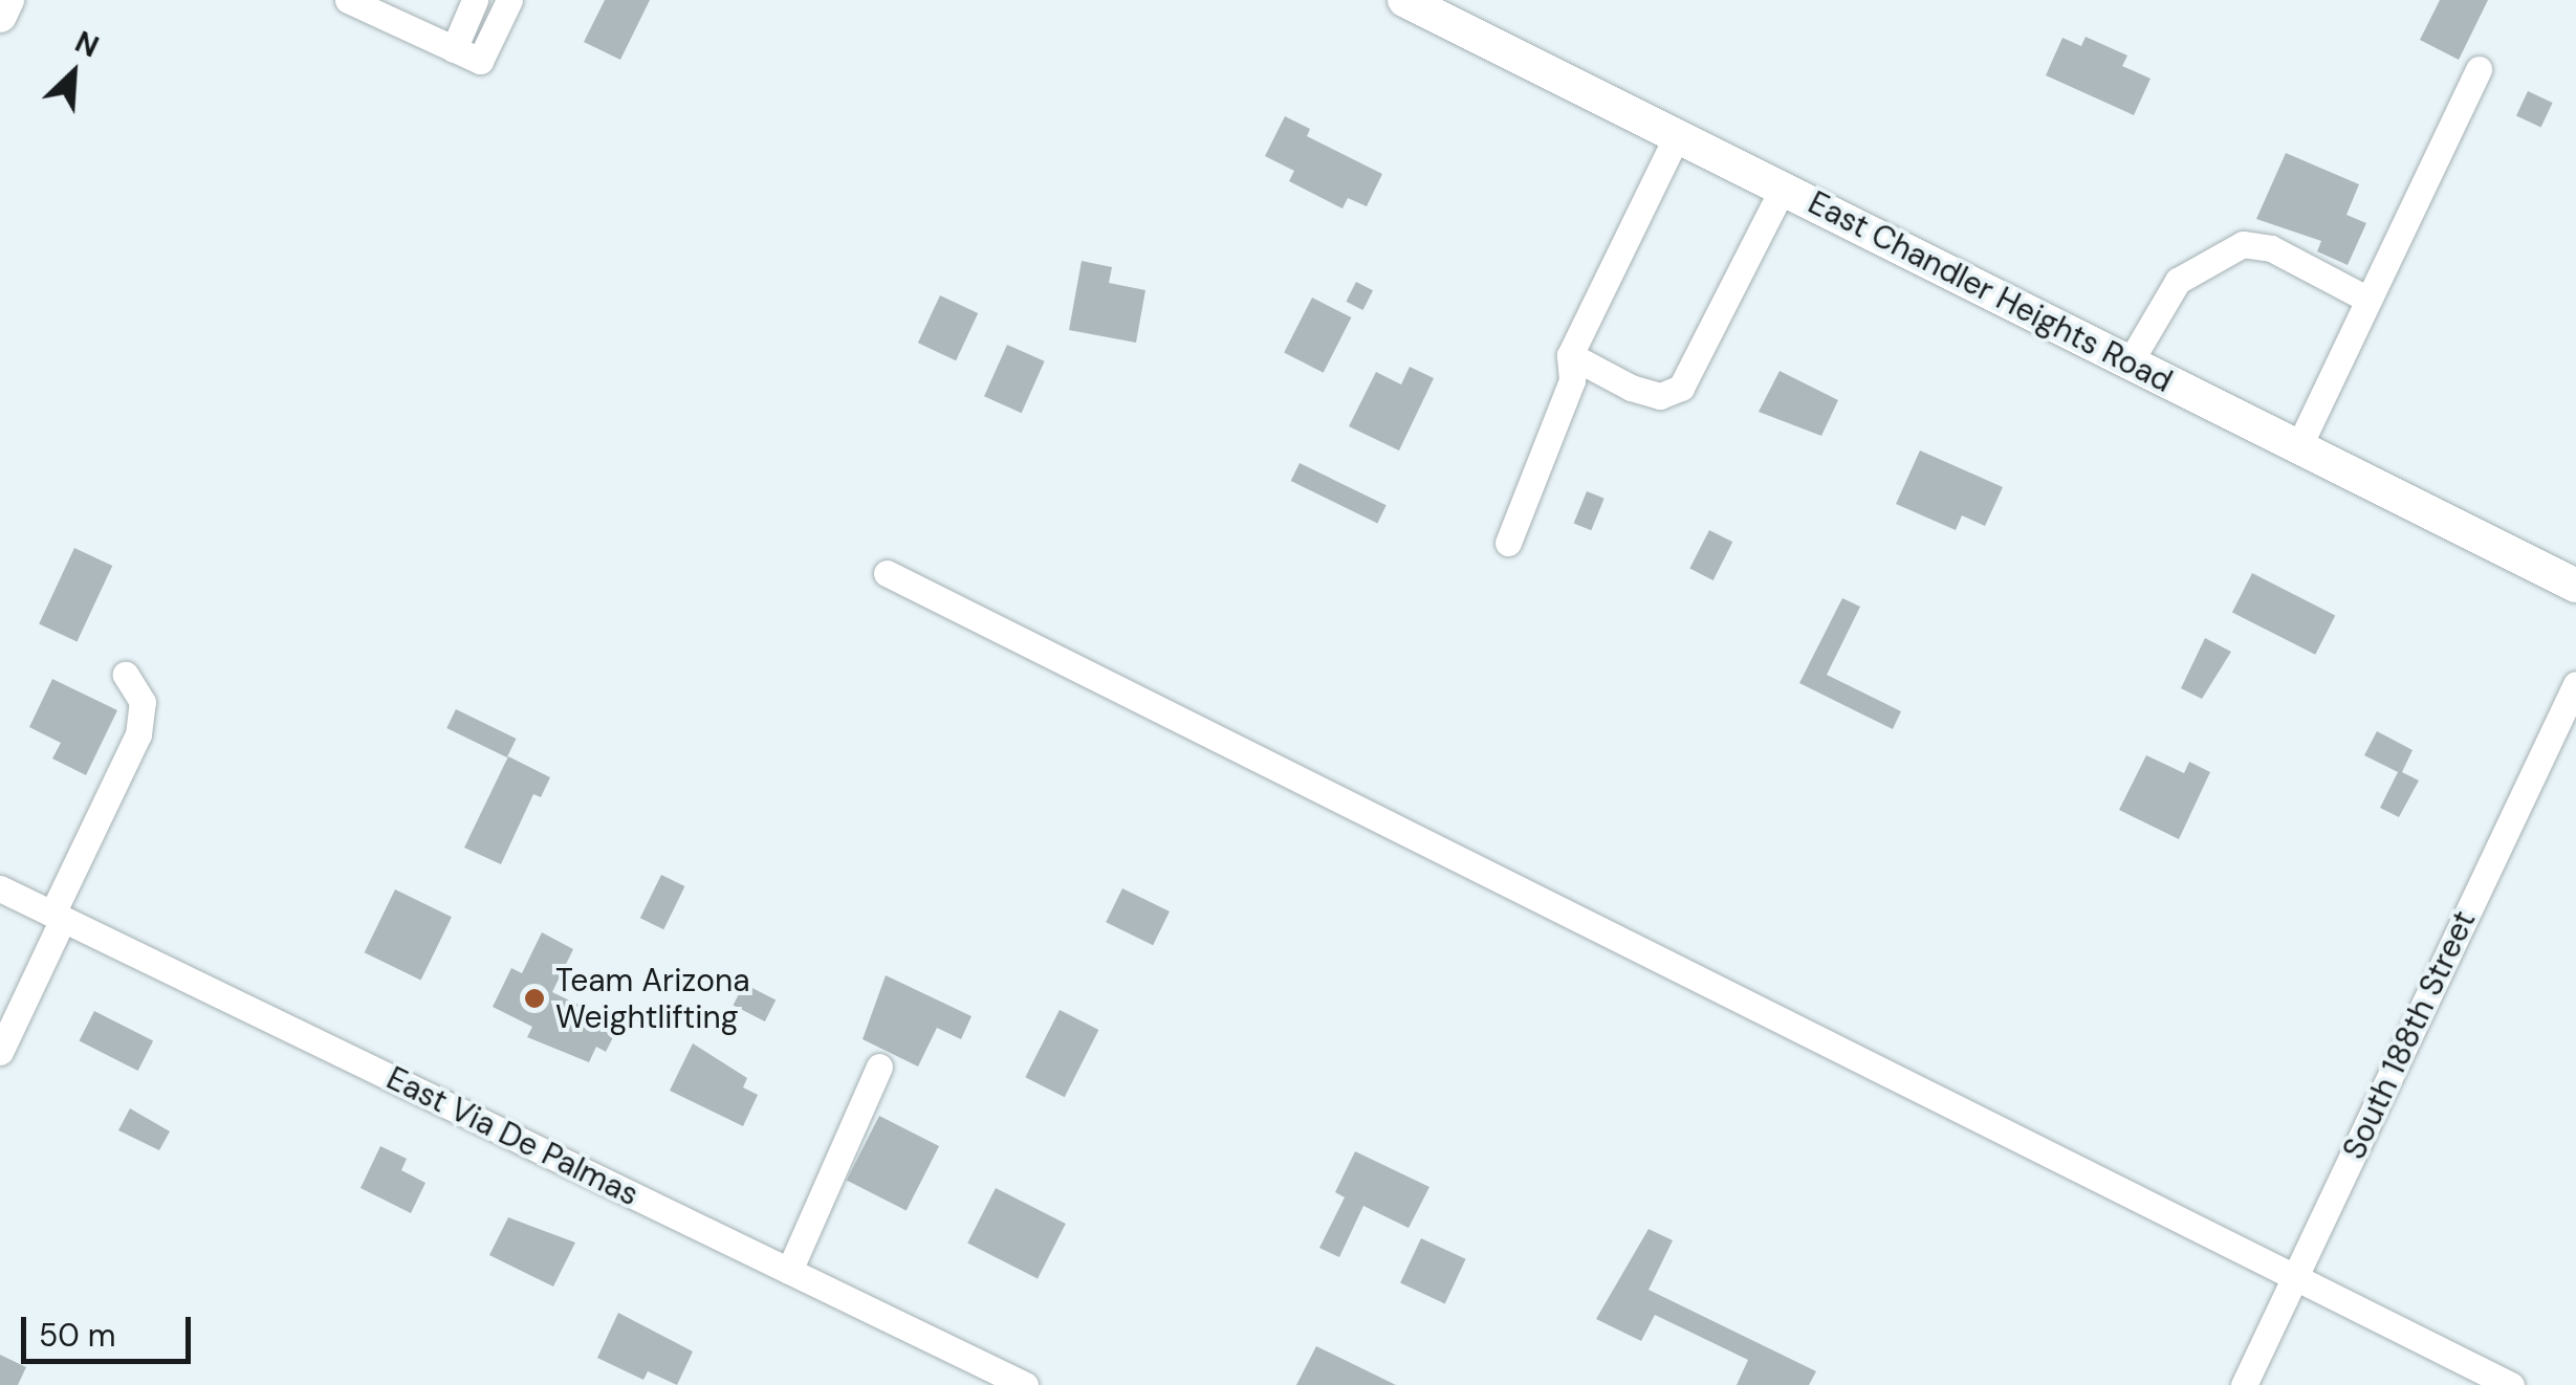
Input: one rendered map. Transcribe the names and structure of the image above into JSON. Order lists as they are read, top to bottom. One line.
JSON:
{"streets":{"main road":["East Chandler Heights Road"],"street":["South 188th Street","East Via De Palmas"]},"places":["Team Arizona Weightlifting"],"scale_bar":"50 m","north":"top right"}
